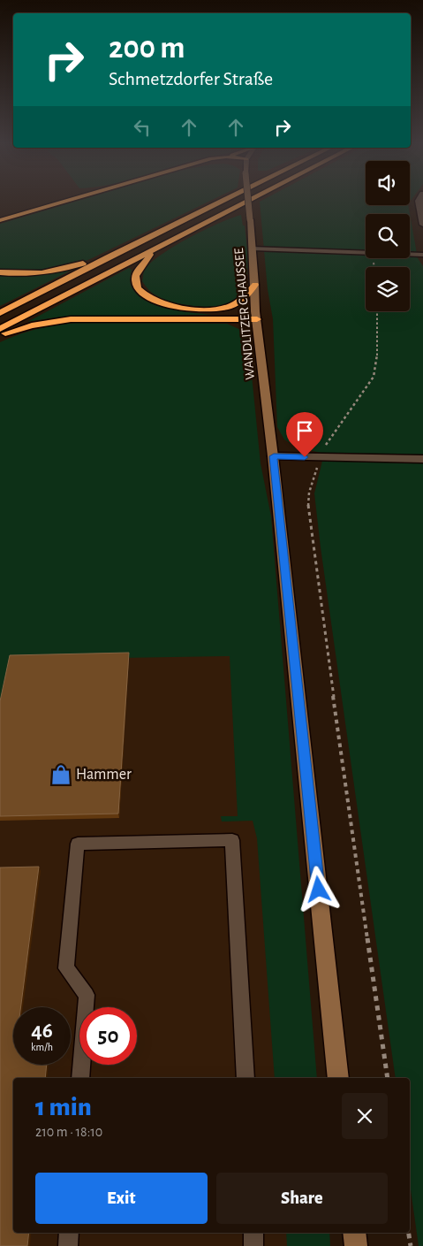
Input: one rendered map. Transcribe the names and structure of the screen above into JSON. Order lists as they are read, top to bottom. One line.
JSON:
{"streets":{"main road":["WANDLITZER CHAUSSEE"]},"places":{"shop":["Hammer"]},"page":{"turn":["200 m","Schmetzdorfer Straße"],"speed":"46 km/h","limit":"50","heading":["1 min","210 m · 18:10"],"buttons":["Exit","Share"]}}
